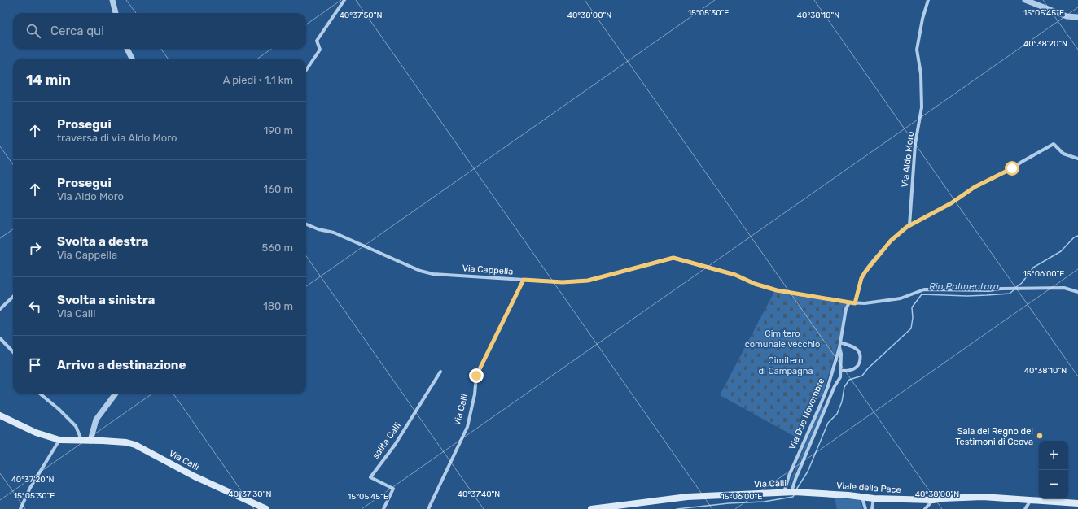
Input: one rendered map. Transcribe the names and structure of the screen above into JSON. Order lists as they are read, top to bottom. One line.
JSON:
{"streets":{"main road":["Via Calli","Viale della Pace"],"street":["Via Aldo Moro","Via Cappella","Via Due Novembre","salita Calli"]},"crossings":[["Via Cappella","Via Calli"],["Via Cappella","Via Due Novembre"],["Via Calli","Via Due Novembre"],["Via Calli","Viale della Pace"],["Via Due Novembre","Viale della Pace"]],"water":["Rio Palmentara"],"parks":["Cimitero comunale vecchio","Cimitero di Campagna"],"places":["Sala del Regno dei Testimoni di Geova"],"page":{"search":"Cerca qui","heading":["14 min","A piedi · 1.1 km"],"list":[["Prosegui","traversa di via Aldo Moro","190 m"],["Prosegui","Via Aldo Moro","160 m"],["Svolta a destra","Via Cappella","560 m"],["Svolta a sinistra","Via Calli","180 m"],"Arrivo a destinazione"],"map_buttons":["+","−"]},"coordinates":["15°05'45\"E","15°05'30\"E","40°37'50\"N","40°38'00\"N","40°38'10\"N","40°38'20\"N","15°06'00\"E","40°37'20\"N","40°37'30\"N","40°37'40\"N"]}
